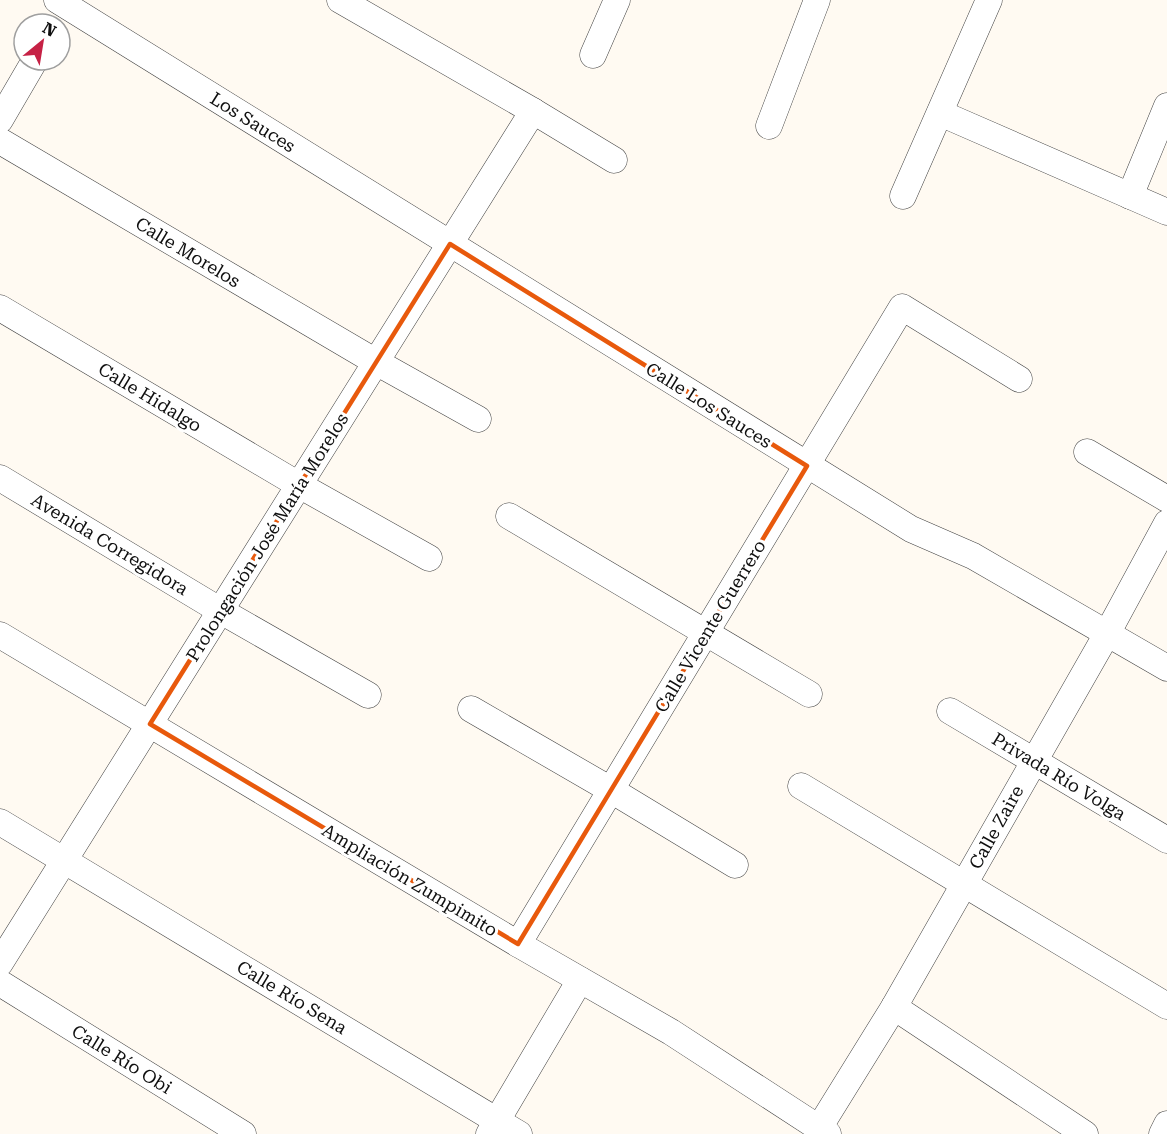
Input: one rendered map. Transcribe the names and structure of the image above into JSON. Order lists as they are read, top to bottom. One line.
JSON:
{"streets":{"street":["Los Sauces","Calle Morelos","Calle Hidalgo","Calle Los Sauces","Prolongación José María Morelos","Avenida Corregidora","Calle Vicente Guerrero","Privada Río Volga","Calle Zaire","Ampliación Zumpimito","Calle Río Sena","Calle Río Obi"]},"crossings":[["Los Sauces","Calle Los Sauces"],["Los Sauces","Prolongación José María Morelos"],["Calle Morelos","Prolongación José María Morelos"],["Calle Hidalgo","Prolongación José María Morelos"],["Calle Los Sauces","Prolongación José María Morelos"],["Calle Los Sauces","Calle Vicente Guerrero"],["Calle Los Sauces","Calle Zaire"],["Prolongación José María Morelos","Avenida Corregidora"],["Prolongación José María Morelos","Ampliación Zumpimito"],["Prolongación José María Morelos","Calle Río Sena"],["Calle Vicente Guerrero","Ampliación Zumpimito"],["Privada Río Volga","Calle Zaire"],["Calle Zaire","Ampliación Zumpimito"]],"north":"top right"}
